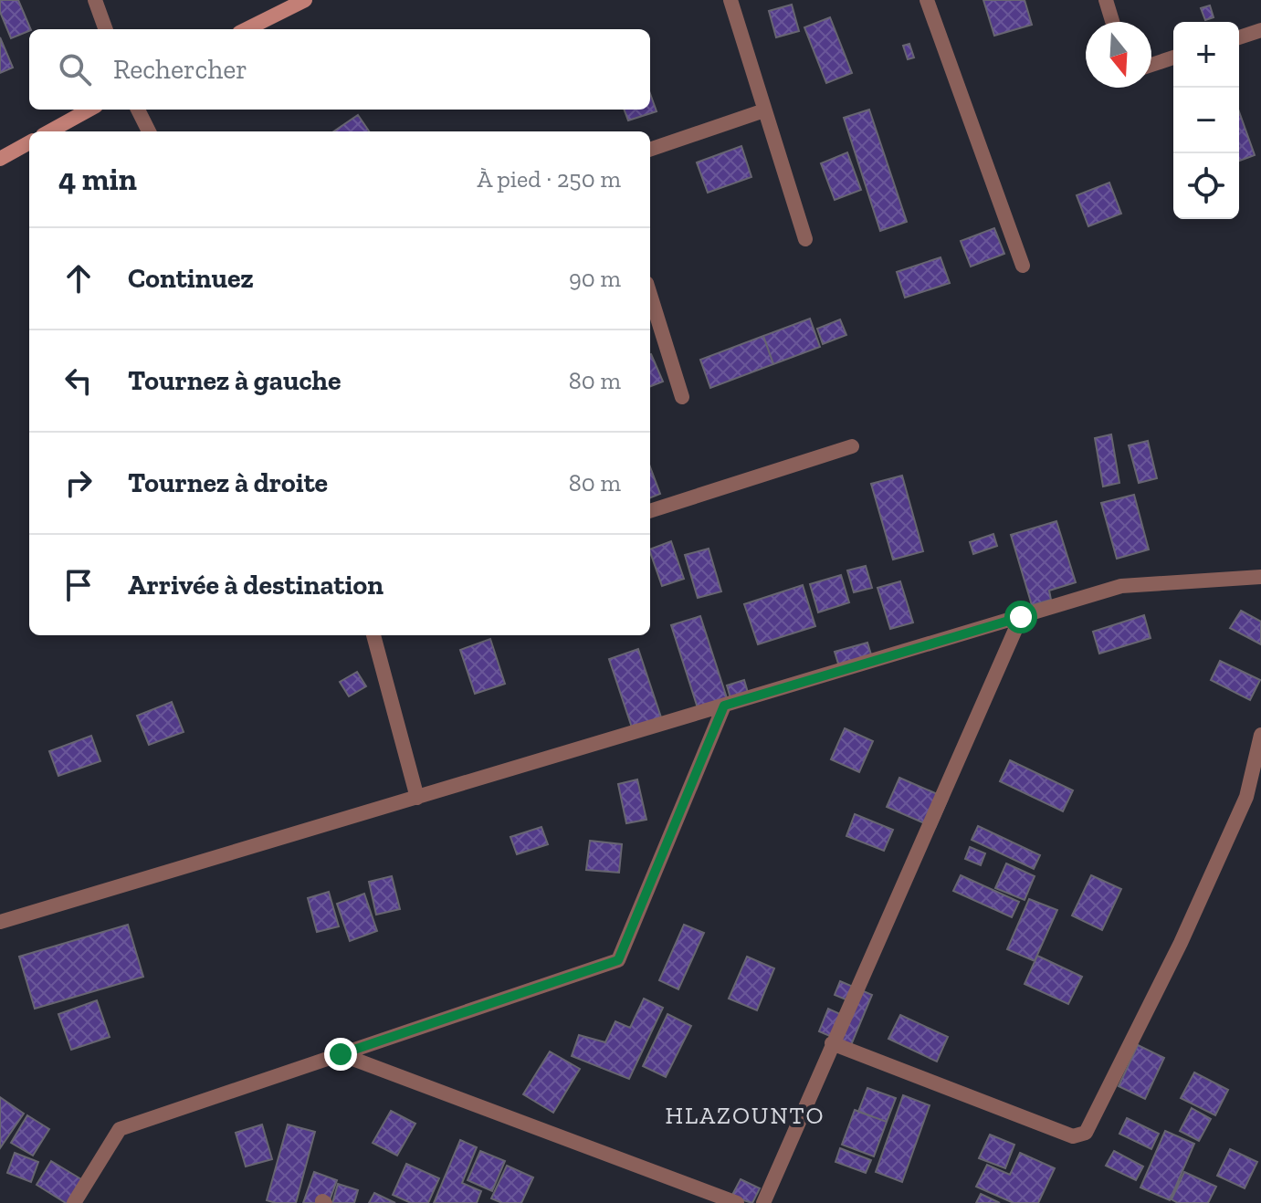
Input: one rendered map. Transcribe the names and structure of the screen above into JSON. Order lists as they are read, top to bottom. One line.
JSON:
{"districts":["HLAZOUNTO"],"north":"bottom","page":{"map_buttons":["+","−"],"search":"Rechercher","heading":["4 min","À pied · 250 m"],"list":[["Continuez","90 m"],["Tournez à gauche","80 m"],["Tournez à droite","80 m"],"Arrivée à destination"]}}
